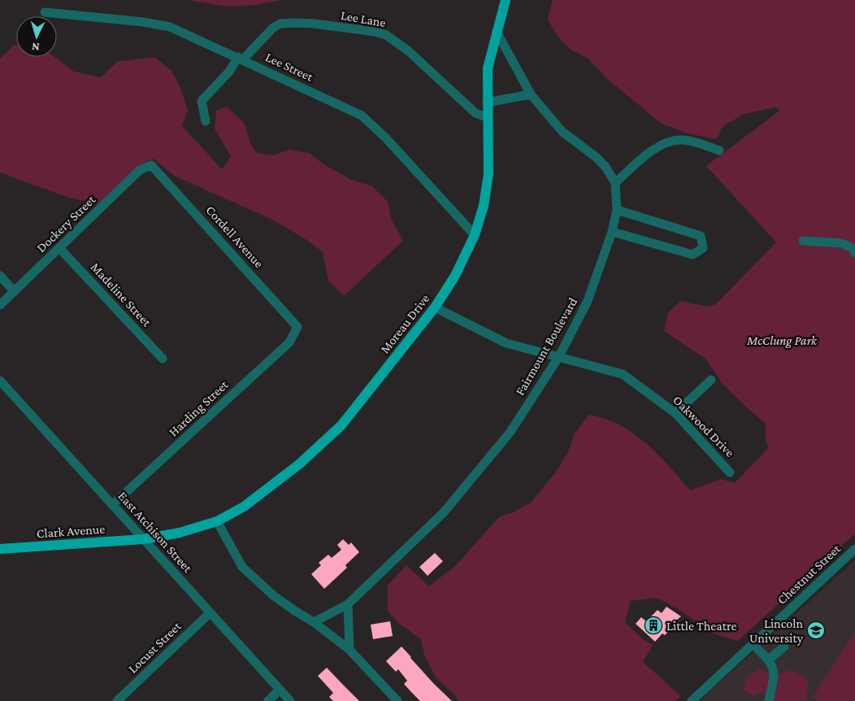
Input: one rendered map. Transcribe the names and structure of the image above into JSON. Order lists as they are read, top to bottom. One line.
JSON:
{"streets":{"main road":["Moreau Drive","Clark Avenue"],"street":["Lee Lane","Lee Street","Dockery Street","Cordell Avenue","Madeline Street","Fairmount Boulevard","Harding Street","Oakwood Drive","East Atchison Street","Chestnut Street","Locust Street"]},"crossings":[["Lee Lane","Lee Street"],["Lee Lane","Moreau Drive"],["Lee Street","Moreau Drive"],["Dockery Street","Cordell Avenue"],["Dockery Street","Madeline Street"],["Cordell Avenue","Harding Street"],["Moreau Drive","Fairmount Boulevard"],["Moreau Drive","Oakwood Drive"],["Moreau Drive","Clark Avenue"],["Moreau Drive","East Atchison Street"],["Fairmount Boulevard","Oakwood Drive"],["Harding Street","East Atchison Street"],["Clark Avenue","East Atchison Street"],["East Atchison Street","Locust Street"]],"parks":["McClung Park"],"places":{"building":["Little Theatre"],"school or university":["Lincoln University"]},"north":"bottom"}
